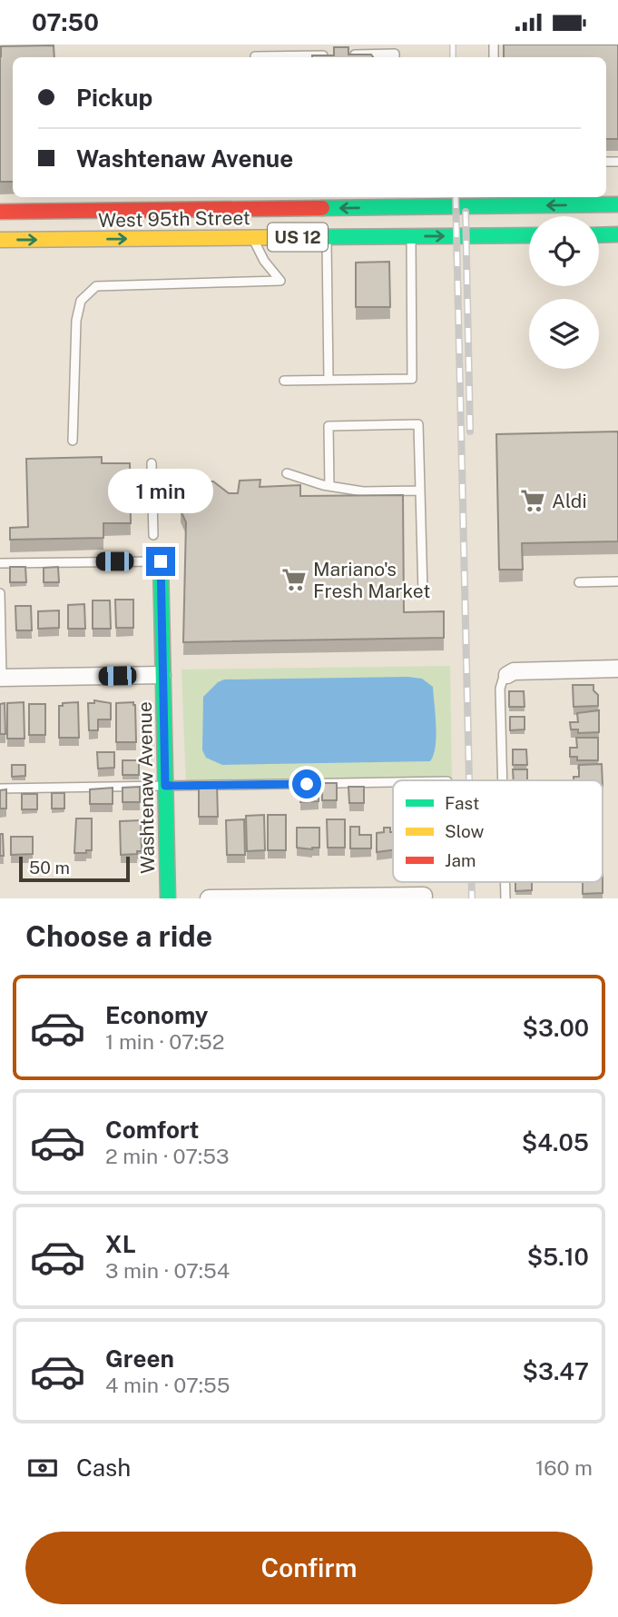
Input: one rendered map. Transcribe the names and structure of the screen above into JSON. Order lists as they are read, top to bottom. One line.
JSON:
{"streets":{"main road":["West 95th Street","US 12","Washtenaw Avenue"]},"places":{"supermarket":["Aldi","Mariano's Fresh Market"]},"legend":["Fast","Slow","Jam"],"scale_bar":"50 m","page":{"status":"07:50","banner":["Pickup","Washtenaw Avenue"],"bubble":"1 min","scale":"50 m","heading":"Choose a ride","list":[{"name":"Economy","note":"1 min · 07:52","value":"$3.00"},{"name":"Comfort","note":"2 min · 07:53","value":"$4.05"},{"name":"XL","note":"3 min · 07:54","value":"$5.10"},{"name":"Green","note":"4 min · 07:55","value":"$3.47"}],"pay":["Cash","160 m"],"buttons":"Confirm"}}
